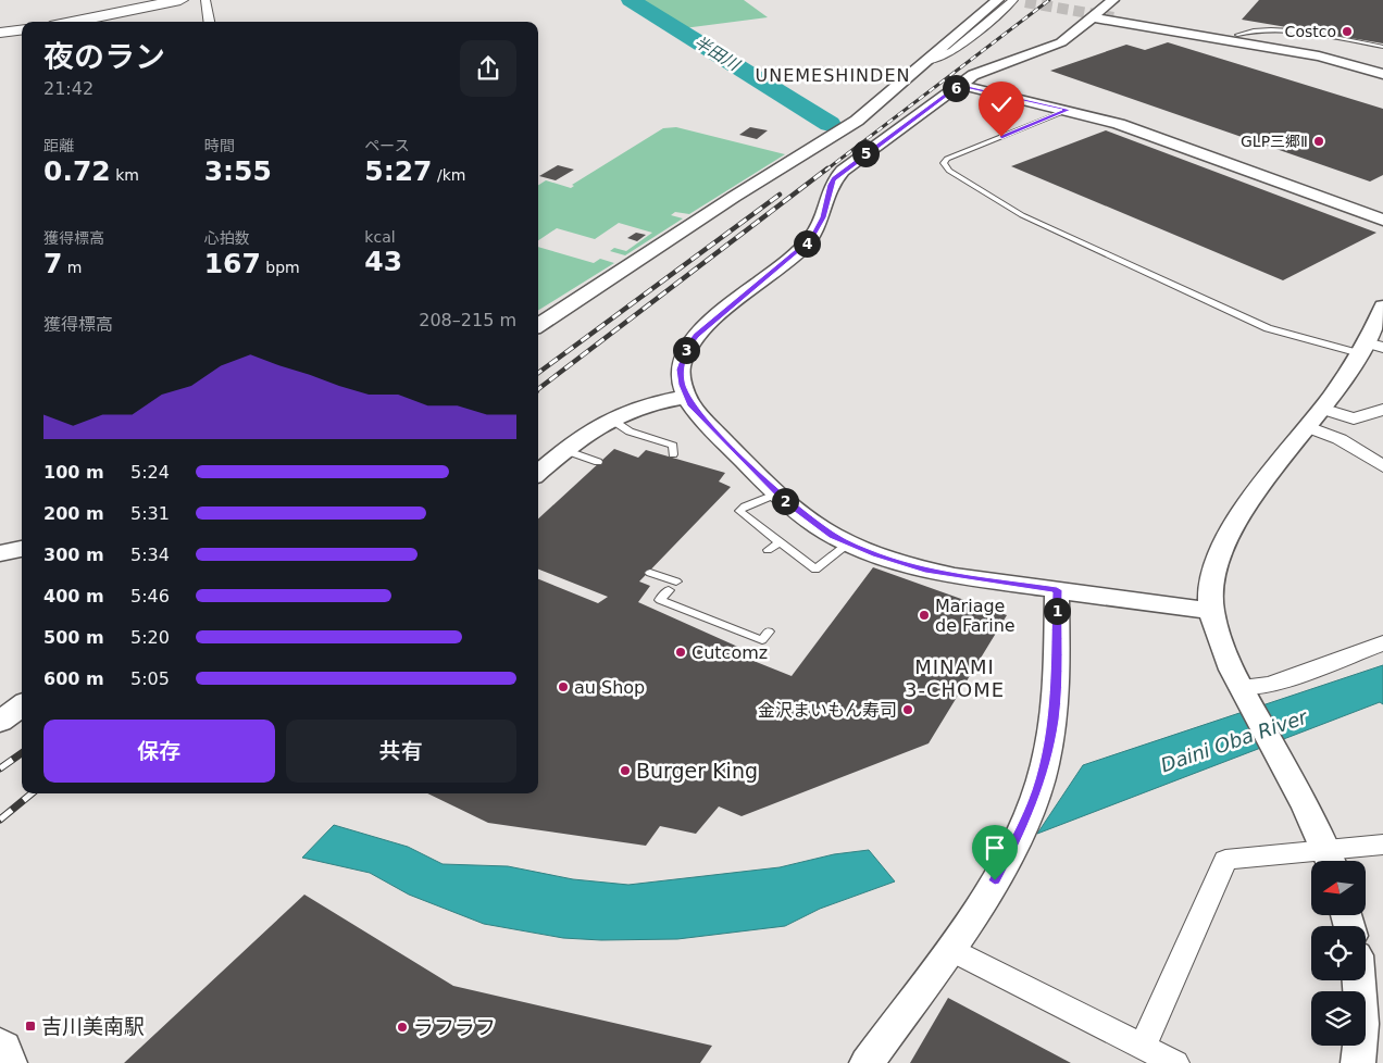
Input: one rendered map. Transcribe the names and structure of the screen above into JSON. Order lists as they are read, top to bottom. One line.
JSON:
{"districts":["UNEMESHINDEN","MINAMI 3-CHOME"],"water":["半田川","Daini Oba River"],"places":{"other":["Costco","GLP三郷Ⅱ","Mariage de Farine","Cutcomz","au Shop","金沢まいもん寿司","Burger King","ラフラフ"],"transit":["吉川美南駅"]},"north":"left","page":{"heading":["夜のラン","21:42"],"pins":["6","5","4","3","2","1"],"stats":[["距離","0.72 km"],["時間","3:55"],["ペース","5:27 /km"],["獲得標高","7 m"],["心拍数","167 bpm"],["kcal","43"]],"chart":["獲得標高","208–215 m"],"list":[{"name":"100 m","note":"5:24"},{"name":"200 m","note":"5:31"},{"name":"300 m","note":"5:34"},{"name":"400 m","note":"5:46"},{"name":"500 m","note":"5:20"},{"name":"600 m","note":"5:05"}],"buttons":["保存","共有"]}}
